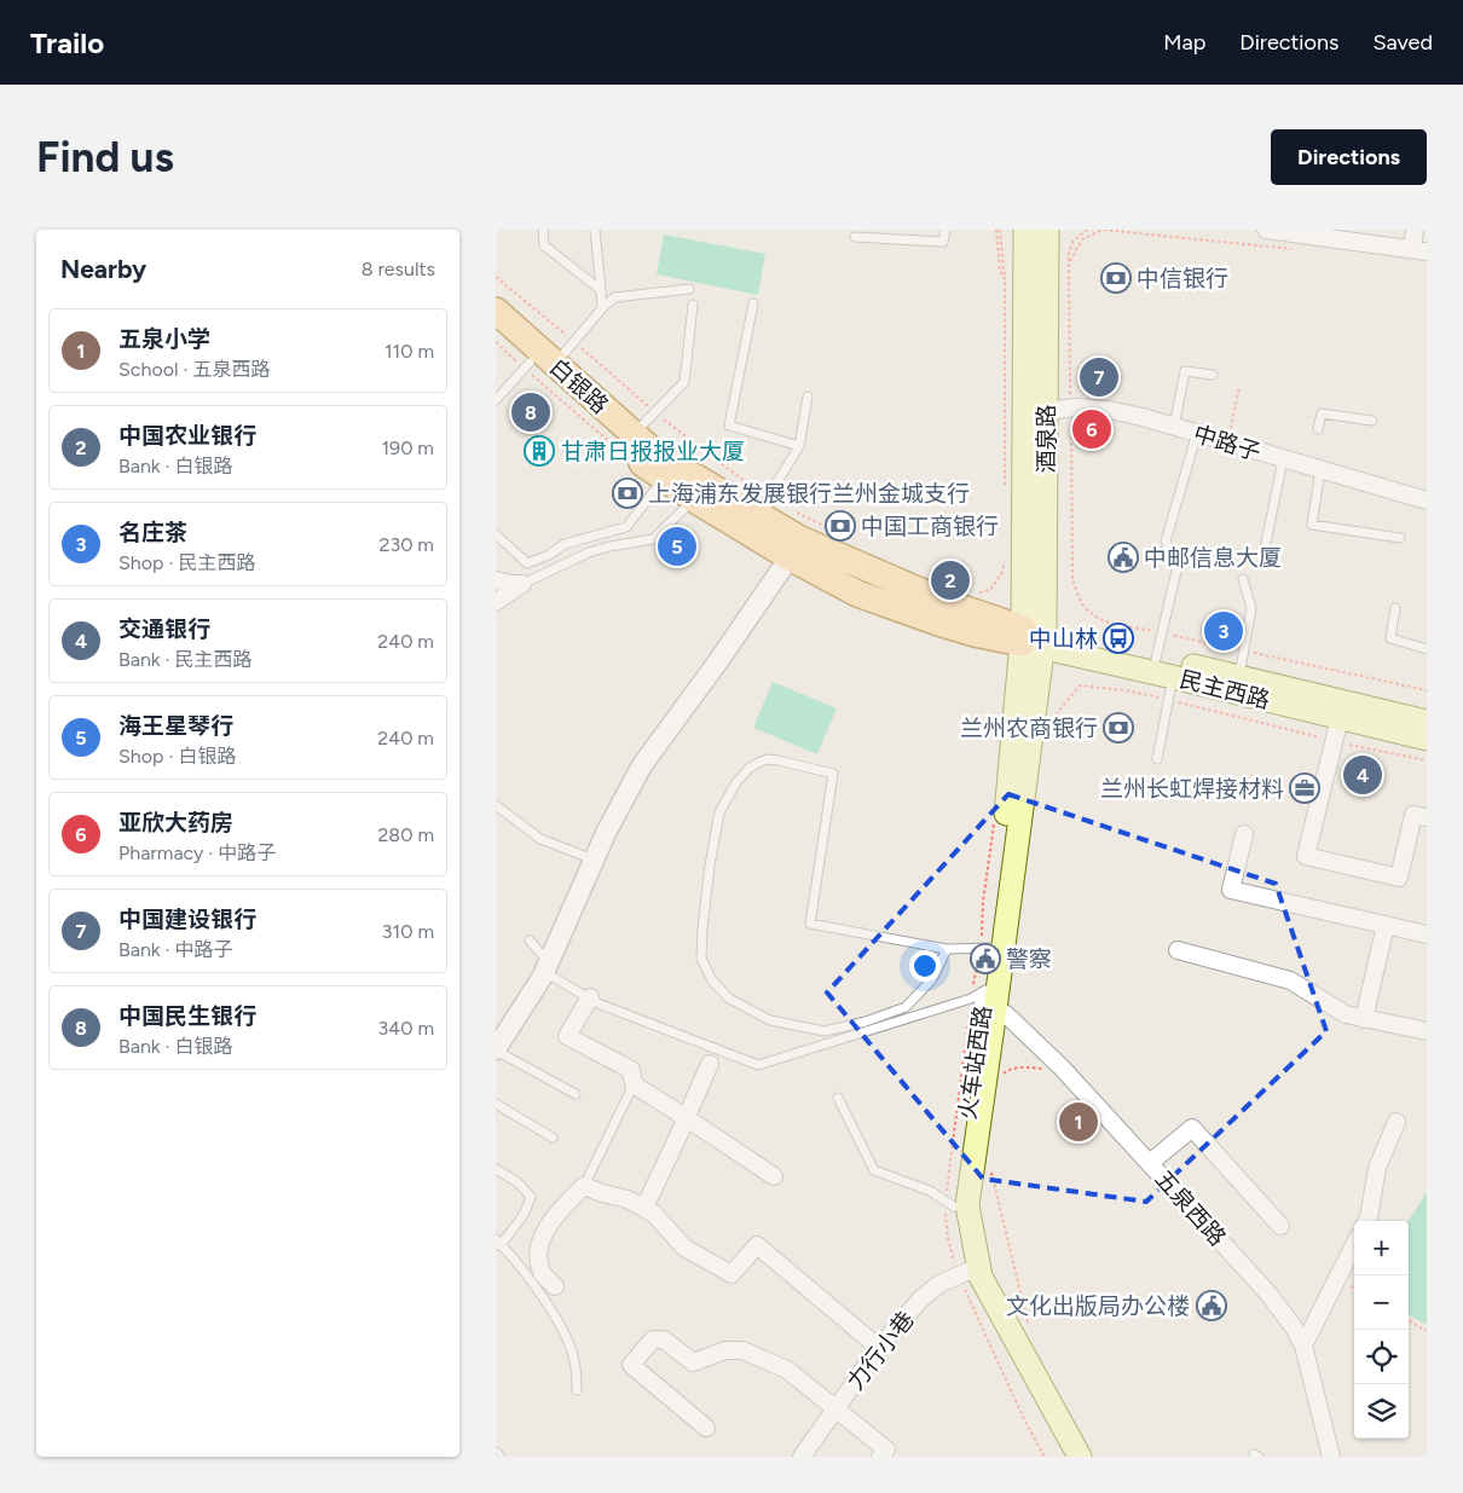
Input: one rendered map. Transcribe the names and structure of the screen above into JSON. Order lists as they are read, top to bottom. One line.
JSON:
{"streets":{"main road":["白银路","酒泉路","民主西路","火车站西路"],"street":["中路子","五泉西路","力行小巷"]},"crossings":[["白银路","酒泉路"],["白银路","民主西路"],["白银路","火车站西路"],["酒泉路","中路子"],["酒泉路","民主西路"],["酒泉路","火车站西路"],["民主西路","火车站西路"],["火车站西路","五泉西路"],["火车站西路","力行小巷"]],"places":{"bank":["中信银行","上海浦东发展银行兰州金城支行","中国工商银行","兰州农商银行"],"building":["甘肃日报报业大厦"],"public building":["中邮信息大厦","警察","文化出版局办公楼"],"bus stop":["中山林"],"office":["兰州长虹焊接材料"]},"page":{"header":"Trailo","nav":["Map","Directions","Saved"],"buttons":"Directions","title":"Find us","heading":["Nearby","8 results"],"list":[{"mark":"1","name":"五泉小学","note":"School · 五泉西路","value":"110 m"},{"mark":"2","name":"中国农业银行","note":"Bank · 白银路","value":"190 m"},{"mark":"3","name":"名庄茶","note":"Shop · 民主西路","value":"230 m"},{"mark":"4","name":"交通银行","note":"Bank · 民主西路","value":"240 m"},{"mark":"5","name":"海王星琴行","note":"Shop · 白银路","value":"240 m"},{"mark":"6","name":"亚欣大药房","note":"Pharmacy · 中路子","value":"280 m"},{"mark":"7","name":"中国建设银行","note":"Bank · 中路子","value":"310 m"},{"mark":"8","name":"中国民生银行","note":"Bank · 白银路","value":"340 m"}],"pins":["7","8","6","5","2","3","4","1"],"map_buttons":["+","−"]}}
